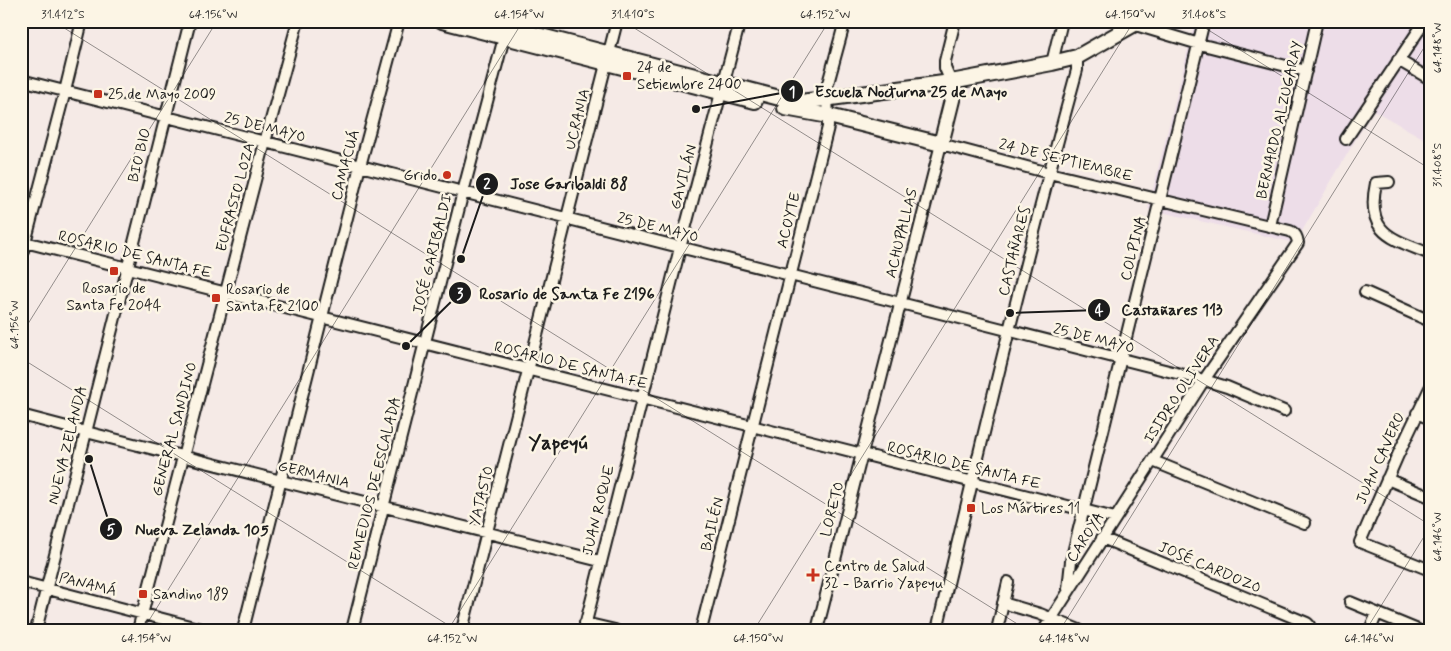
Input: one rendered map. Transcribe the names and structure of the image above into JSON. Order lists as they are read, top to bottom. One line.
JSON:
{"streets":{"main road":["24 DE SEPTIEMBRE","ACHUPALLAS"],"street":["UCRANIA","BERNARDO ALZUGARAY","25 DE MAYO","BIO BIO","CAMACUÁ","GAVILÁN","EUFRASIO LOZA","ACOYTE","COLPINA","CASTAÑARES","ROSARIO DE SANTA FE","JOSÉ GARIBALDI","ISIDRO OLIVERA","GENERAL SANDINO","NUEVA ZELANDA","JUAN CAVERO","GERMANIA","REMEDIOS DE ESCALADA","YATASTO","LORETO","JUAN ROQUE","BAILÉN","CAROYA","JOSÉ CARDOZO","PANAMÁ"]},"crossings":[["UCRANIA","25 DE MAYO"],["UCRANIA","ROSARIO DE SANTA FE"],["UCRANIA","YATASTO"],["BERNARDO ALZUGARAY","24 DE SEPTIEMBRE"],["25 DE MAYO","BIO BIO"],["25 DE MAYO","CAMACUÁ"],["25 DE MAYO","GAVILÁN"],["25 DE MAYO","EUFRASIO LOZA"],["25 DE MAYO","ACOYTE"],["25 DE MAYO","ACHUPALLAS"],["25 DE MAYO","COLPINA"],["25 DE MAYO","CASTAÑARES"],["25 DE MAYO","JOSÉ GARIBALDI"],["25 DE MAYO","ISIDRO OLIVERA"],["BIO BIO","ROSARIO DE SANTA FE"],["BIO BIO","NUEVA ZELANDA"],["24 DE SEPTIEMBRE","GAVILÁN"],["24 DE SEPTIEMBRE","ACOYTE"],["24 DE SEPTIEMBRE","ACHUPALLAS"],["24 DE SEPTIEMBRE","COLPINA"],["24 DE SEPTIEMBRE","CASTAÑARES"],["24 DE SEPTIEMBRE","ISIDRO OLIVERA"],["CAMACUÁ","ROSARIO DE SANTA FE"],["CAMACUÁ","GERMANIA"],["GAVILÁN","ROSARIO DE SANTA FE"],["GAVILÁN","JUAN ROQUE"],["EUFRASIO LOZA","ROSARIO DE SANTA FE"],["EUFRASIO LOZA","GENERAL SANDINO"],["ACOYTE","ROSARIO DE SANTA FE"],["ACOYTE","BAILÉN"],["ACHUPALLAS","ROSARIO DE SANTA FE"],["ACHUPALLAS","LORETO"],["COLPINA","ROSARIO DE SANTA FE"],["COLPINA","CAROYA"],["CASTAÑARES","ROSARIO DE SANTA FE"],["ROSARIO DE SANTA FE","JOSÉ GARIBALDI"],["ROSARIO DE SANTA FE","GENERAL SANDINO"],["ROSARIO DE SANTA FE","NUEVA ZELANDA"],["ROSARIO DE SANTA FE","REMEDIOS DE ESCALADA"],["ROSARIO DE SANTA FE","YATASTO"],["ROSARIO DE SANTA FE","LORETO"],["ROSARIO DE SANTA FE","JUAN ROQUE"],["ROSARIO DE SANTA FE","BAILÉN"],["ROSARIO DE SANTA FE","CAROYA"],["JOSÉ GARIBALDI","REMEDIOS DE ESCALADA"],["ISIDRO OLIVERA","CAROYA"],["GENERAL SANDINO","GERMANIA"],["GENERAL SANDINO","PANAMÁ"],["NUEVA ZELANDA","GERMANIA"],["NUEVA ZELANDA","PANAMÁ"],["GERMANIA","REMEDIOS DE ESCALADA"],["GERMANIA","YATASTO"],["GERMANIA","JUAN ROQUE"],["CAROYA","JOSÉ CARDOZO"]],"districts":["Yapeyú"],"places":{"transit":["24 de Setiembre 2400","25 de Mayo 2009","Rosario de Santa Fe 2044","Rosario de Santa Fe 2100","Los Mártires 11","Sandino 189"],"other":["Escuela Nocturna 25 de Mayo","Grido","Jose Garibaldi 88","Castañares 113","Rosario de Santa Fe 2196","Nueva Zelanda 105"],"health":["Centro de Salud 32 - Barrio Yapeyu"]},"coordinates":["31.412°S","64.156°W","64.154°W","31.410°S","64.152°W","64.150°W","31.408°S","64.148°W","64.146°W"]}
